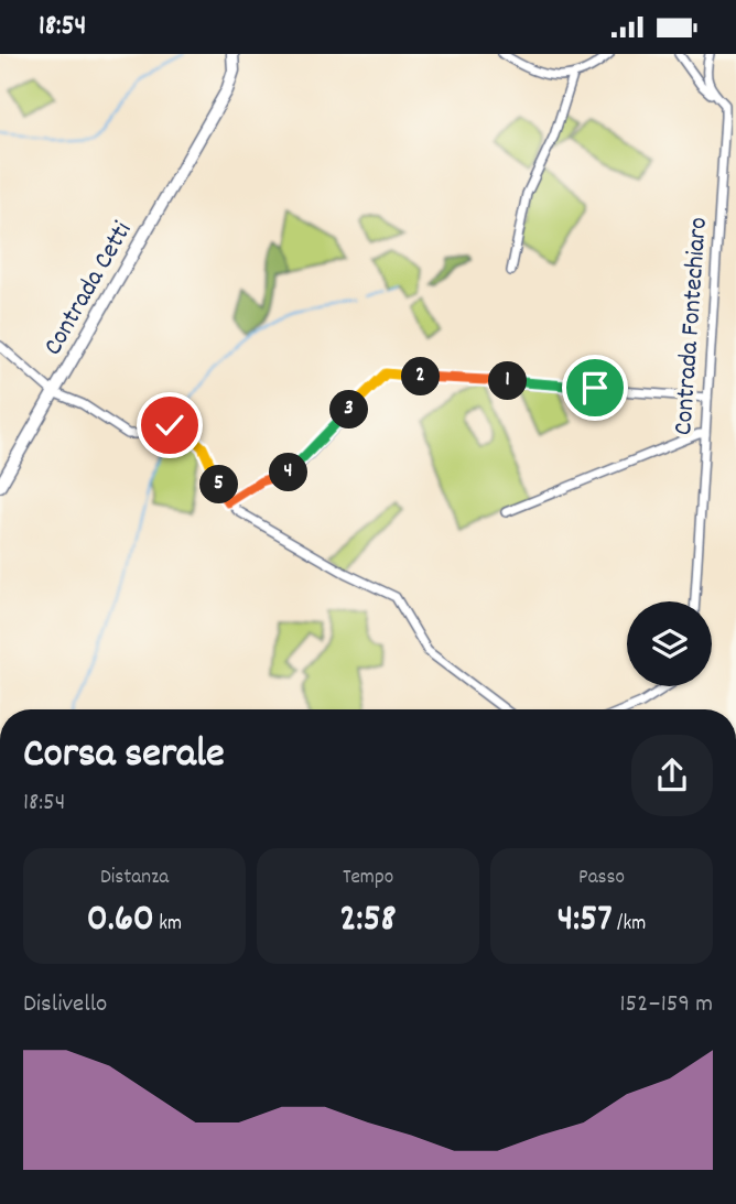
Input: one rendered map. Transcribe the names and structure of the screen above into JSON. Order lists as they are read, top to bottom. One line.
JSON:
{"streets":{"main road":["Contrada Cetti"],"street":["Contrada Fontechiaro"]},"page":{"status":"18:54","pins":["2","1","3","4","5"],"heading":["Corsa serale","18:54"],"stats":[["Distanza","0.60 km"],["Tempo","2:58"],["Passo","4:57 /km"]],"chart":["Dislivello","152–159 m"]}}
